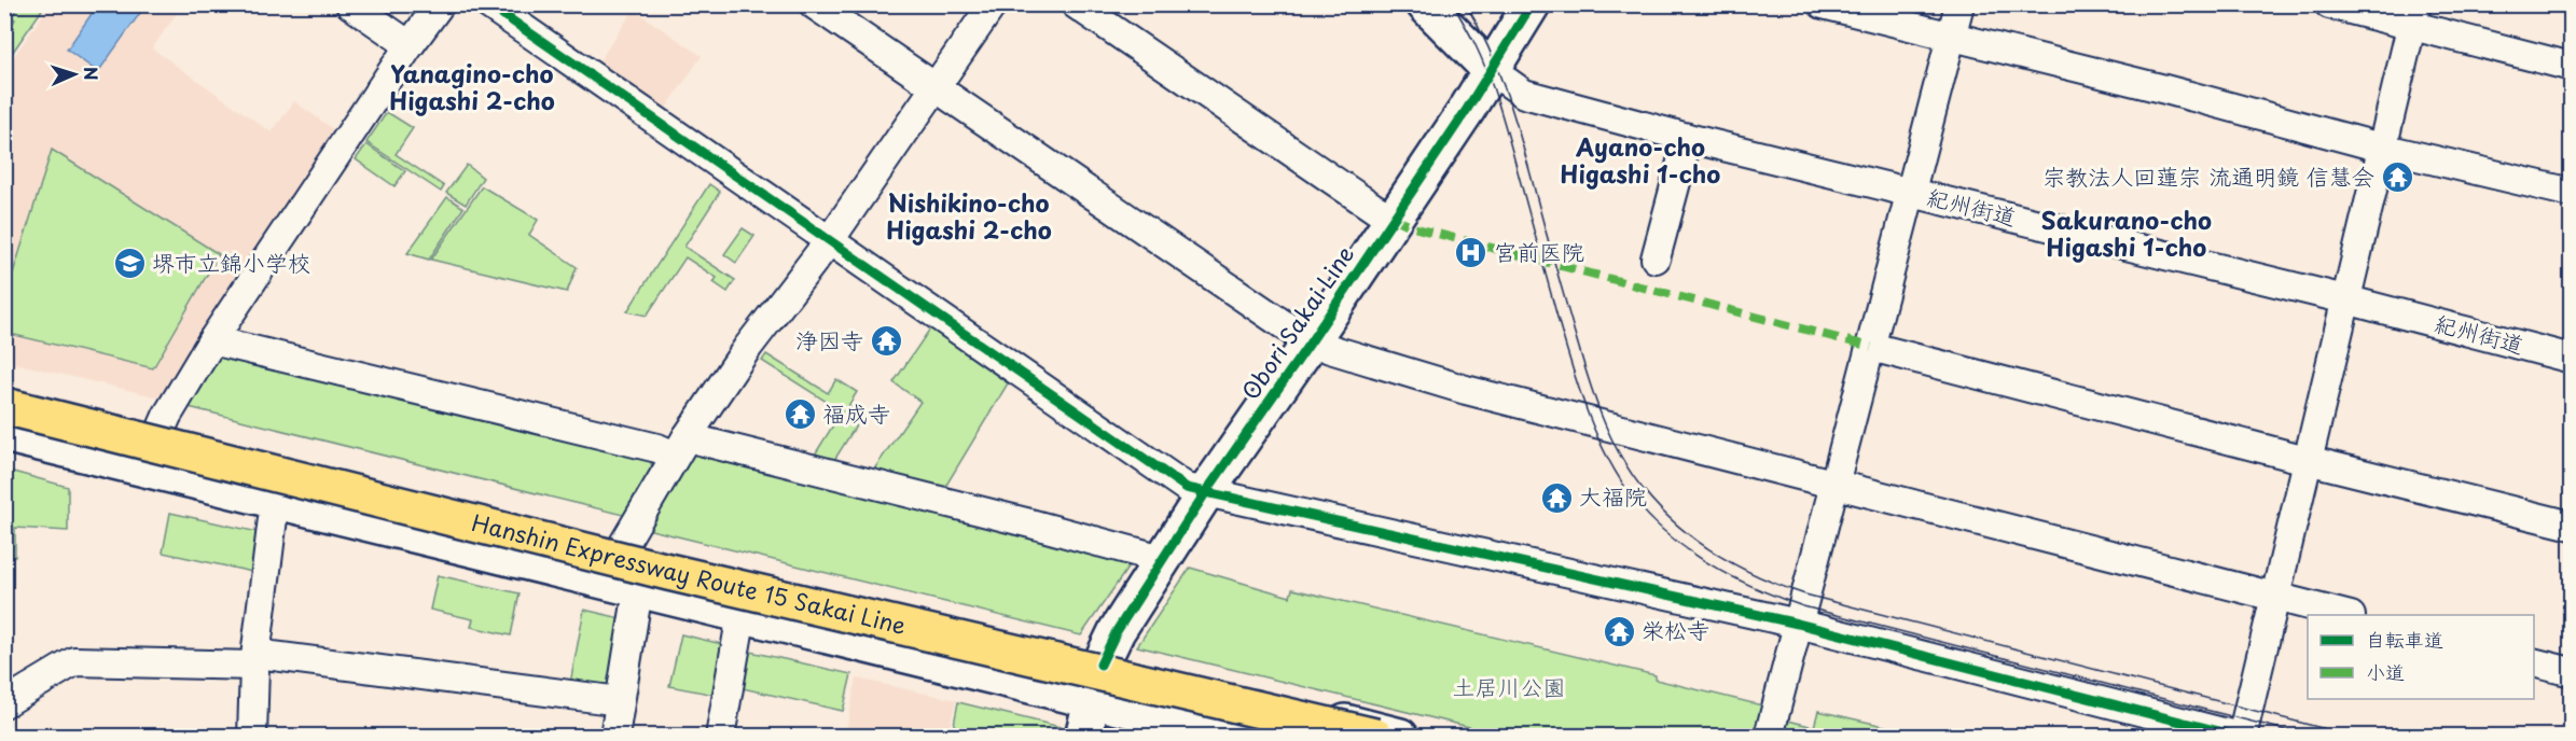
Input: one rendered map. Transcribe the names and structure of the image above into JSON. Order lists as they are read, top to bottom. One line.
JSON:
{"streets":{"highway":["Hanshin Expressway Route 15 Sakai Line"],"street":["紀州街道","Obori Sakai Line"]},"crossings":[["紀州街道","Obori Sakai Line"]],"districts":["Yanagino-cho Higashi 2-cho","Ayano-cho Higashi 1-cho","Nishikino-cho Higashi 2-cho","Sakurano-cho Higashi 1-cho"],"parks":["土居川公園"],"places":{"temple":["宗教法人回蓮宗 流通明鏡 信慧会","浄因寺","福成寺","大福院","栄松寺"],"hospital":["宮前医院"],"school or university":["堺市立錦小学校"]},"legend":["自転車道","小道"],"north":"right"}
